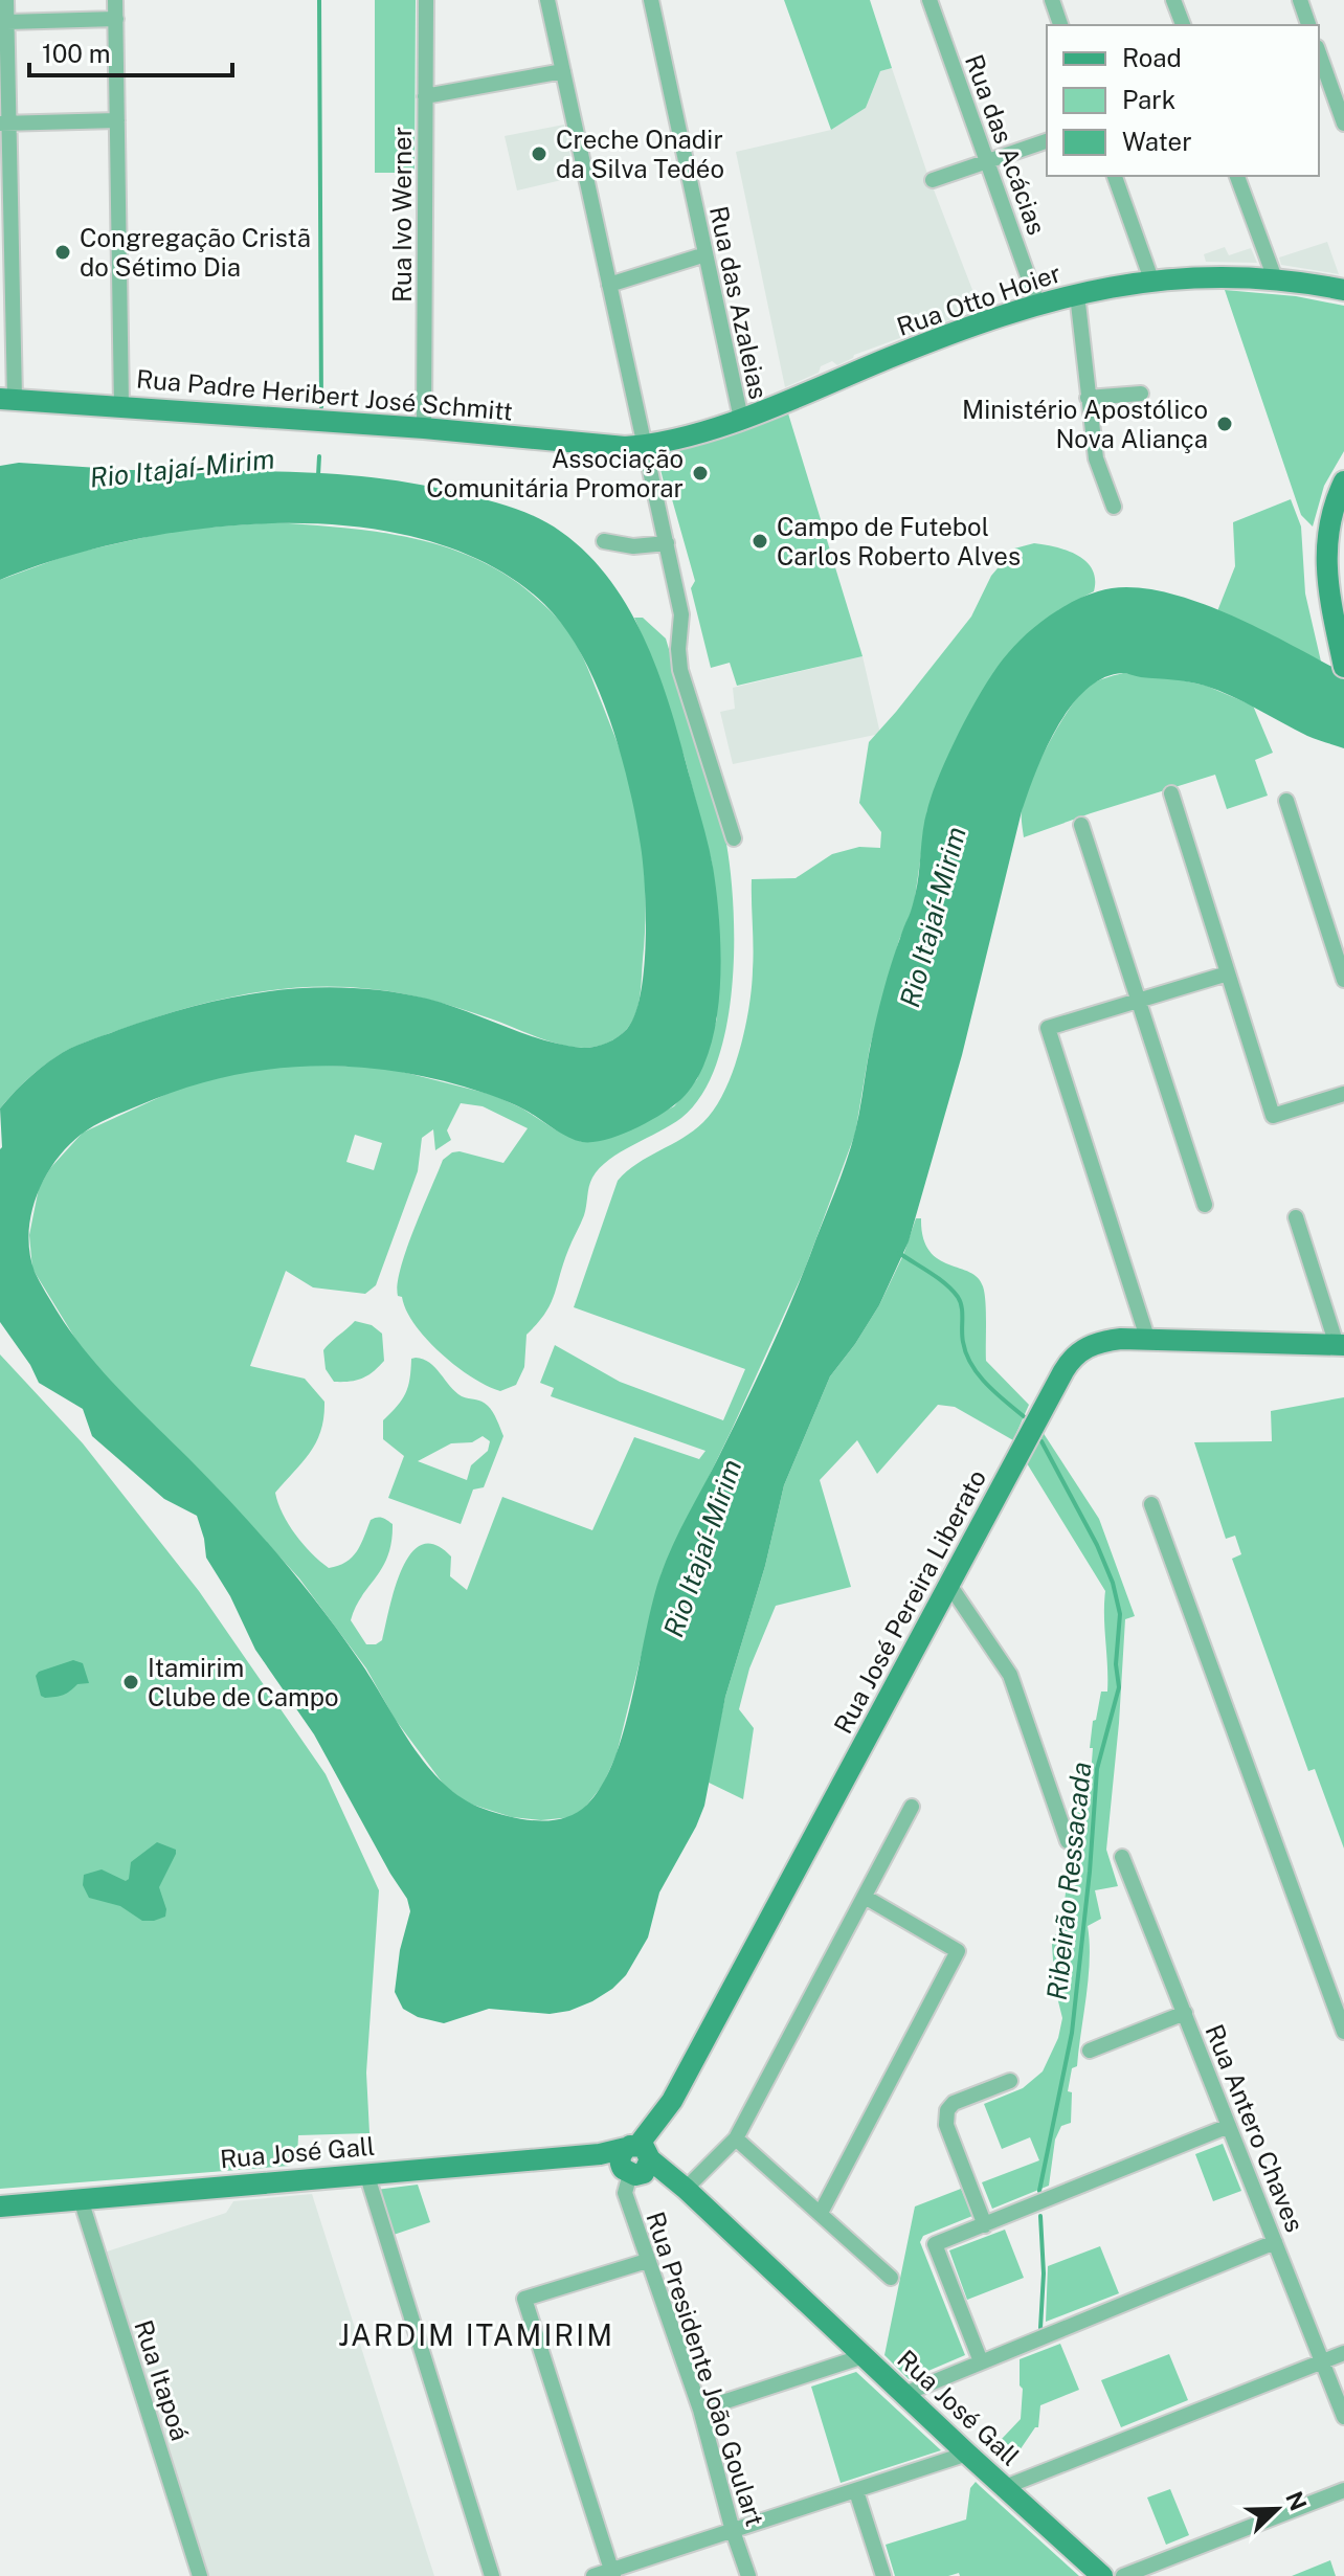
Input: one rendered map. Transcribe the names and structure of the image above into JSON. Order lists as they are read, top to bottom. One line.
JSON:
{"streets":{"main road":["Rua Otto Hoier","Rua Padre Heribert José Schmitt","Rua José Pereira Liberato","Rua José Gall"],"street":["Rua das Acácias","Rua Ivo Werner","Rua das Azaleias","Rua Antero Chaves","Rua Presidente João Goulart","Rua Itapoá"]},"crossings":[["Rua das Acácias","Rua Otto Hoier"],["Rua Ivo Werner","Rua Padre Heribert José Schmitt"],["Rua Otto Hoier","Rua das Azaleias"],["Rua Otto Hoier","Rua Padre Heribert José Schmitt"],["Rua José Pereira Liberato","Rua José Gall"],["Rua José Pereira Liberato","Rua Presidente João Goulart"],["Rua José Gall","Rua Presidente João Goulart"],["Rua José Gall","Rua Itapoá"]],"districts":["JARDIM ITAMIRIM"],"water":["Rio Itajaí-Mirim","Ribeirão Ressacada"],"places":["Creche Onadir da Silva Tedéo","Congregação Cristã do Sétimo Dia","Ministério Apostólico Nova Aliança","Associação Comunitária Promorar","Campo de Futebol Carlos Roberto Alves","Itamirim Clube de Campo"],"legend":["Road","Park","Water"],"scale_bar":"100 m","north":"top right"}
